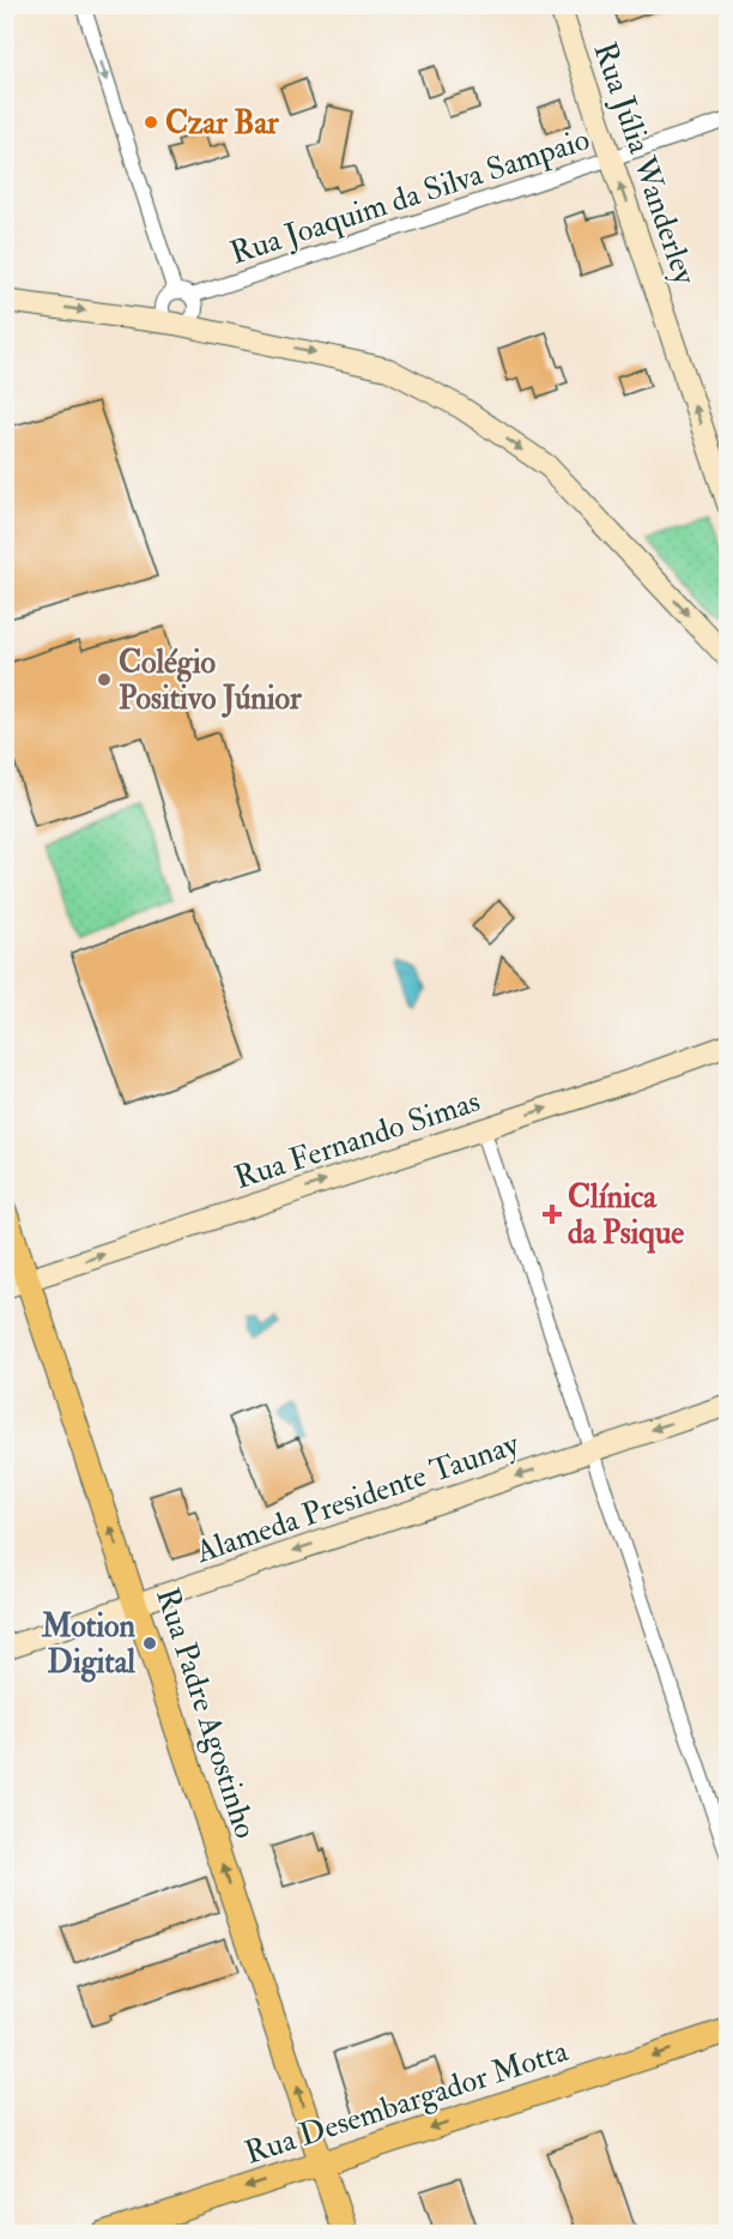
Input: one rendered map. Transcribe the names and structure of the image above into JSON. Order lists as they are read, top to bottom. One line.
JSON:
{"streets":{"main road":["Rua Júlia Wanderley","Rua Fernando Simas","Alameda Presidente Taunay","Rua Padre Agostinho","Rua Desembargador Motta"],"street":["Rua Joaquim da Silva Sampaio"]},"crossings":[["Rua Júlia Wanderley","Rua Joaquim da Silva Sampaio"],["Rua Fernando Simas","Rua Padre Agostinho"],["Alameda Presidente Taunay","Rua Padre Agostinho"],["Rua Padre Agostinho","Rua Desembargador Motta"]],"one_way":["Rua Júlia Wanderley","Rua Fernando Simas","Alameda Presidente Taunay","Rua Padre Agostinho","Rua Desembargador Motta"],"places":{"other":["Czar Bar","Colégio Positivo Júnior","Motion Digital"],"health":["Clínica da Psique"]}}
